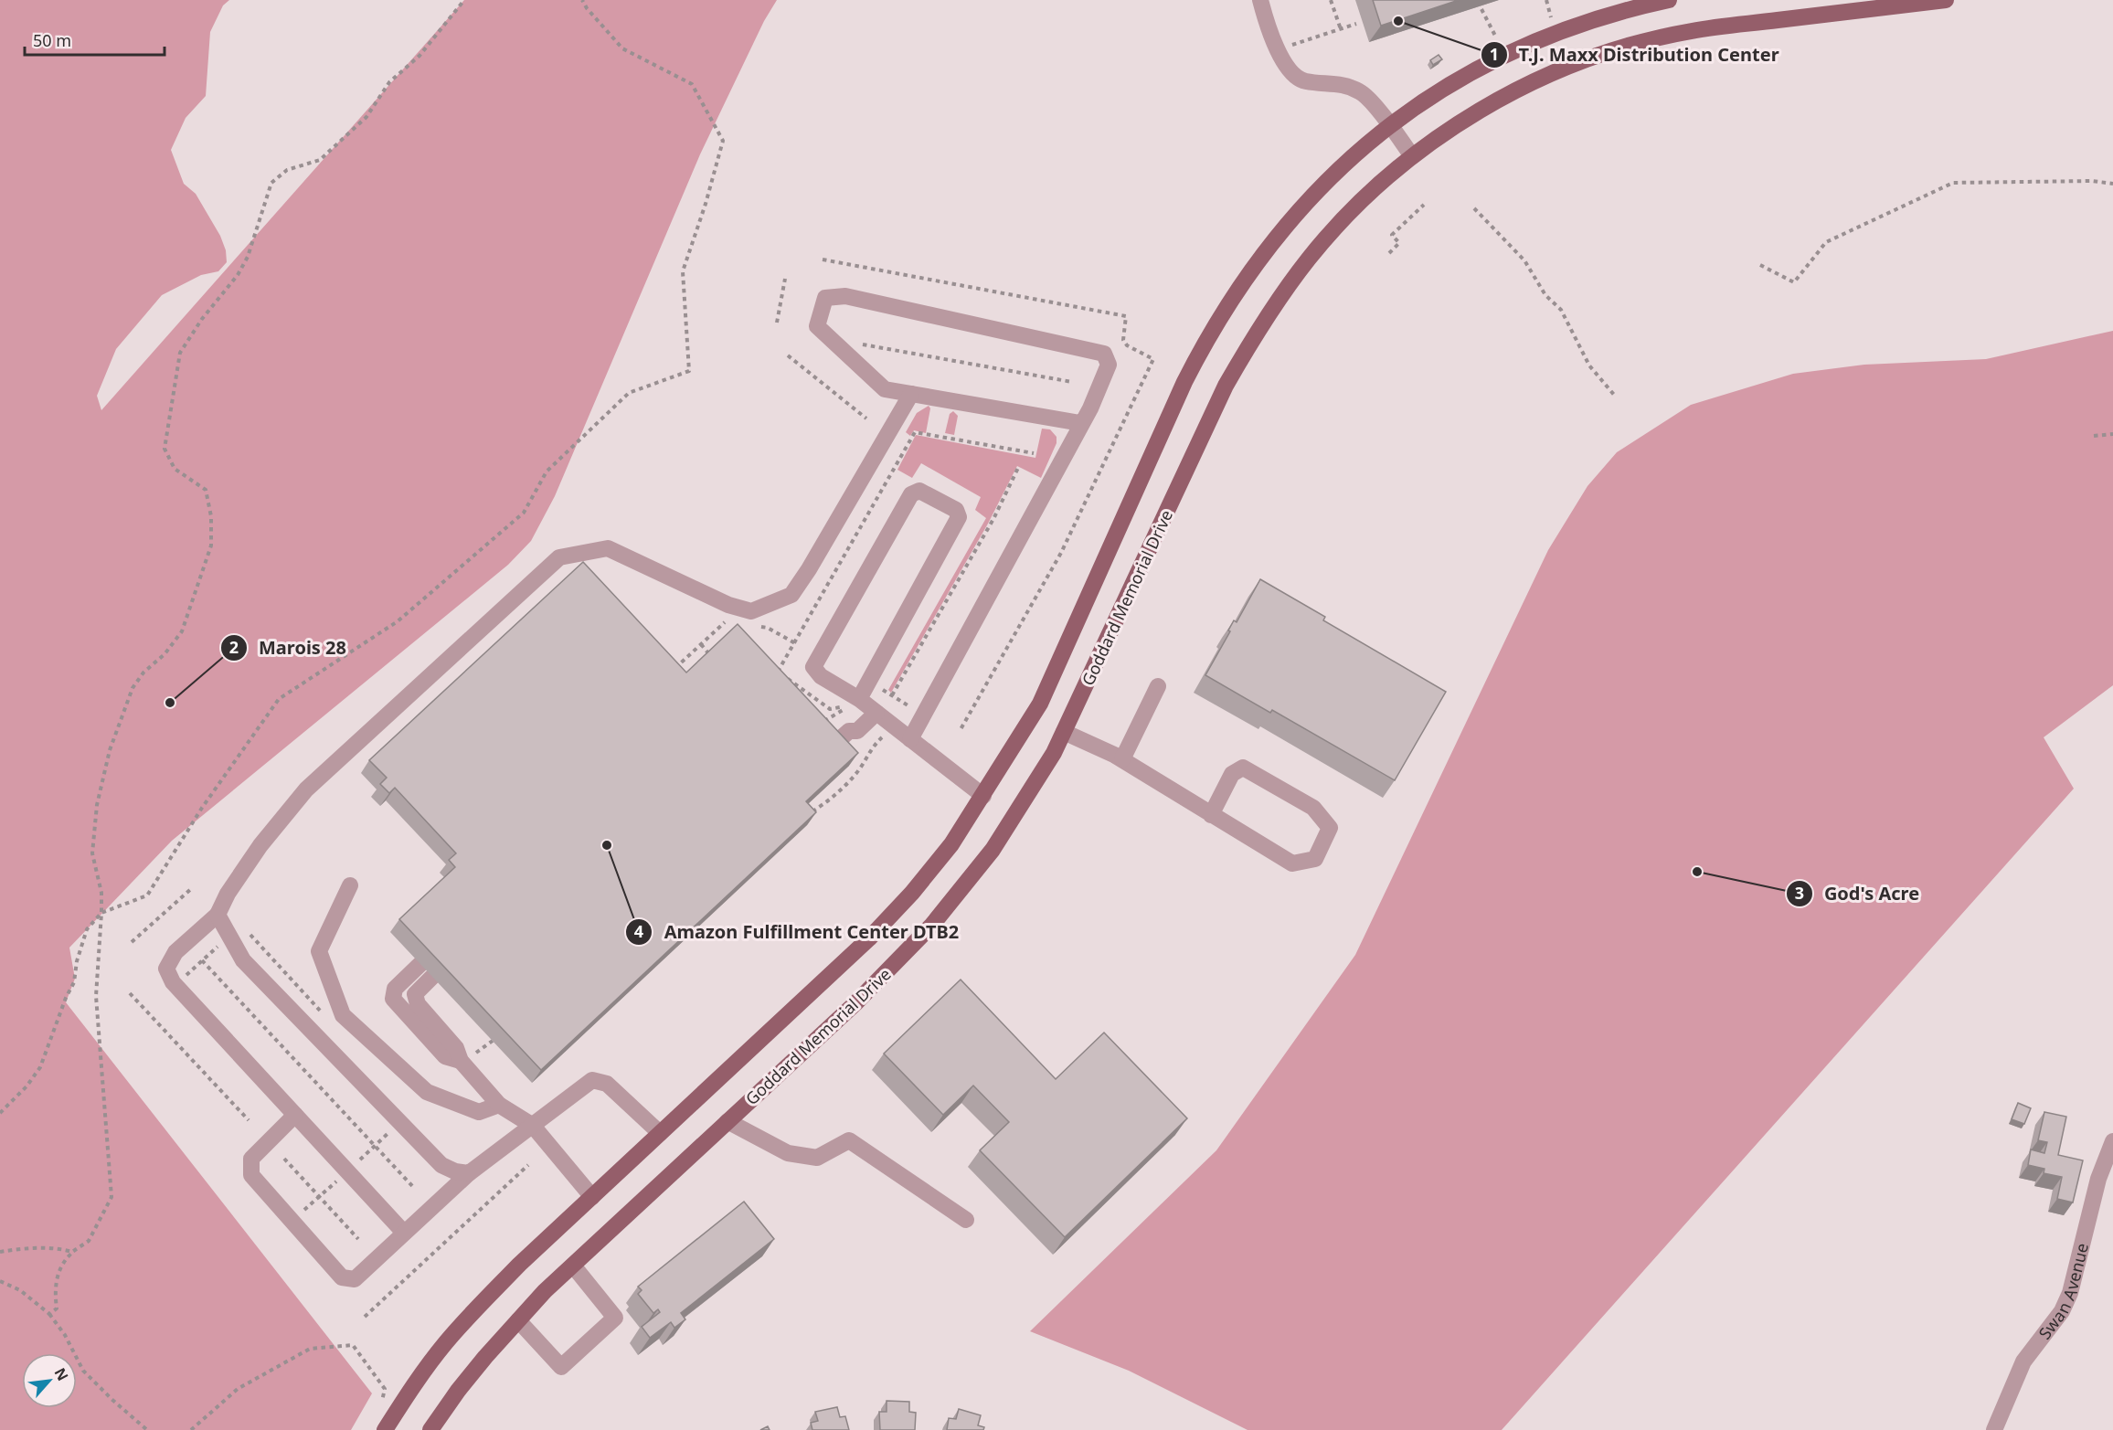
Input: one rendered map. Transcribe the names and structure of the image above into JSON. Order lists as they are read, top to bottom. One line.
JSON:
{"streets":{"main road":["Goddard Memorial Drive"],"street":["Swan Avenue"]},"places":["T.J. Maxx Distribution Center","Marois 28","Amazon Fulfillment Center DTB2","God's Acre"],"scale_bar":"50 m","north":"top right"}
